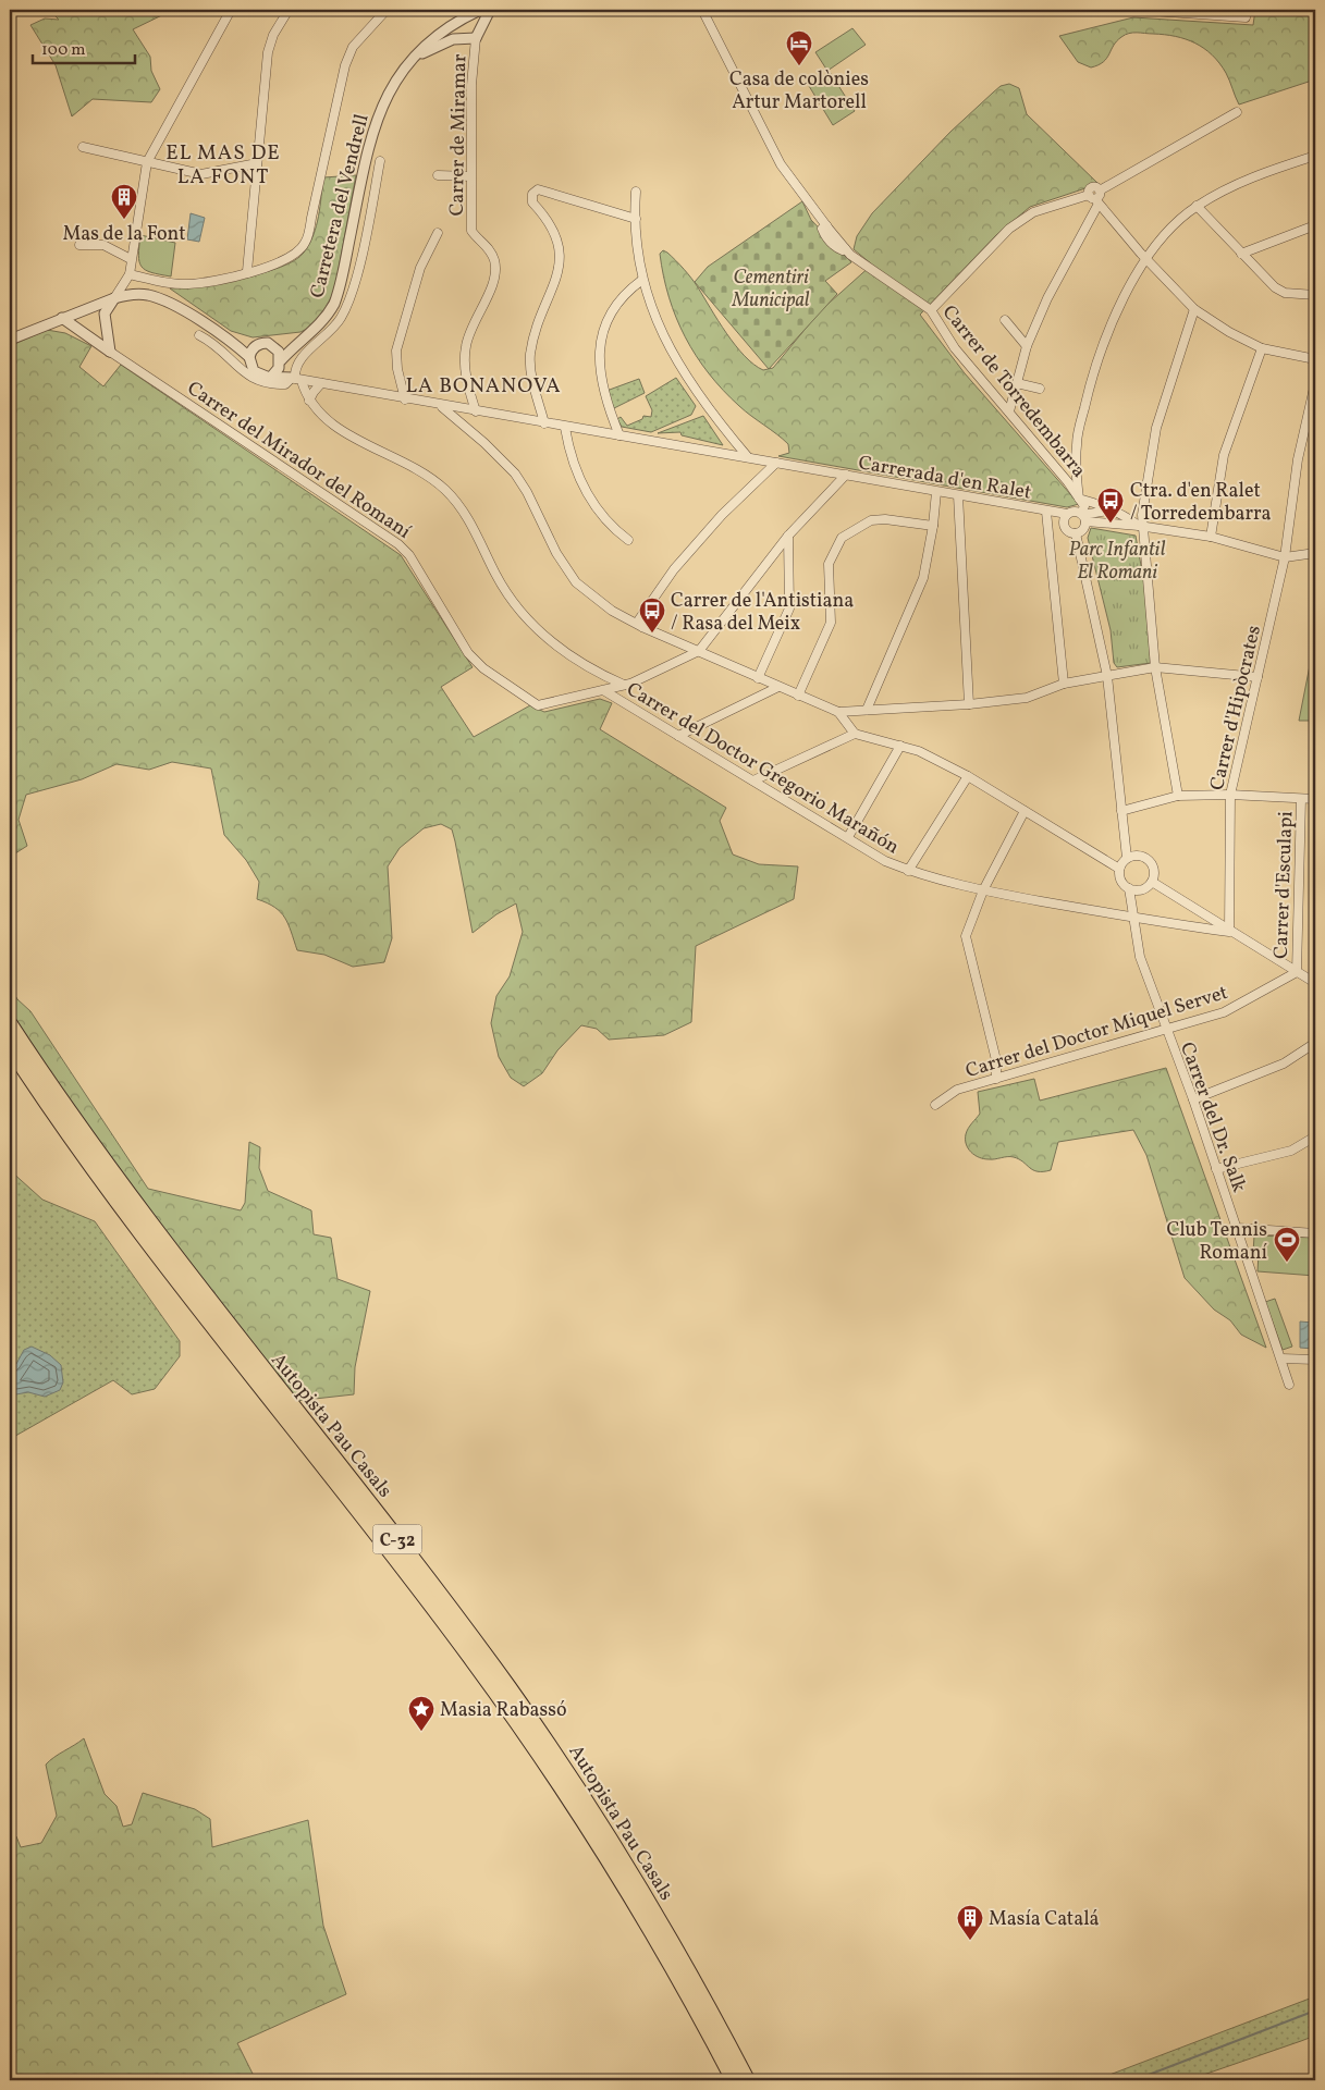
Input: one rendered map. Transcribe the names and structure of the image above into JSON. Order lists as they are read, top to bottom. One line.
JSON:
{"streets":{"highway":["Autopista Pau Casals","C-32"],"street":["Carrer de Miramar","Carretera del Vendrell","Carrer de Torredembarra","Carrer del Mirador del Romaní","Carrerada d'en Ralet","Carrer d'Hipòcrates","Carrer del Doctor Gregorio Marañón","Carrer d'Esculapi","Carrer del Doctor Miquel Servet","Carrer del Dr. Salk"]},"crossings":[["Carrer de Torredembarra","Carrerada d'en Ralet"],["Carrer del Mirador del Romaní","Carrerada d'en Ralet"],["Carrerada d'en Ralet","Carrer del Doctor Gregorio Marañón"],["Carrer d'Hipòcrates","Carrer del Doctor Gregorio Marañón"],["Carrer del Doctor Gregorio Marañón","Carrer del Dr. Salk"],["Carrer d'Esculapi","Carrer del Doctor Miquel Servet"],["Carrer del Doctor Miquel Servet","Carrer del Dr. Salk"]],"districts":["EL MAS DE LA FONT","LA BONANOVA"],"parks":["Cementiri Municipal","Parc Infantil El Romani"],"places":{"hotel":["Casa de colònies Artur Martorell"],"building":["Mas de la Font","Masía Catalá"],"bus stop":["Ctra. d'en Ralet / Torredembarra","Carrer de l'Antistiana / Rasa del Meix"],"sports":["Club Tennis Romaní"],"place":["Masia Rabassó"]},"scale_bar":"100 m"}
